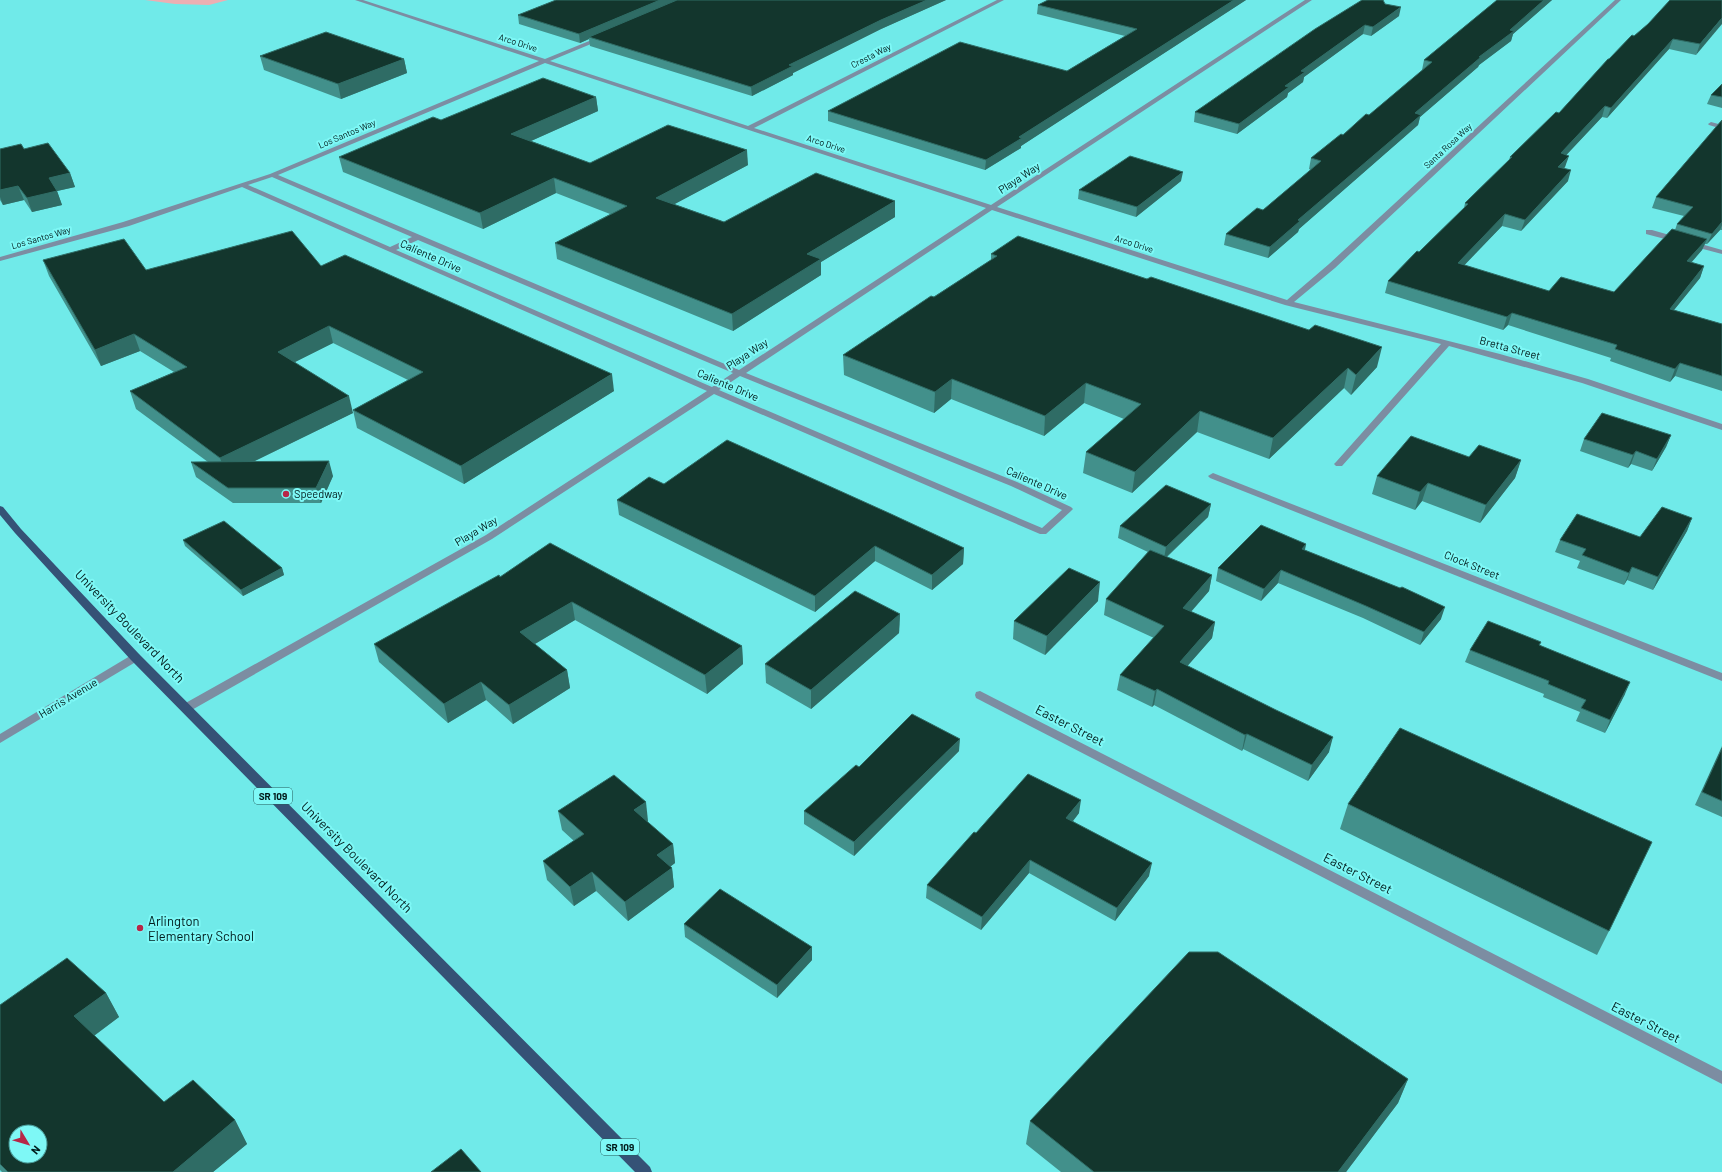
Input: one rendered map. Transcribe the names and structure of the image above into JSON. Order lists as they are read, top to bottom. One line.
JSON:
{"streets":{"main road":["University Boulevard North","SR 109"],"street":["Arco Drive","Cresta Way","Los Santos Way","Santa Rosa Way","Playa Way","Caliente Drive","Bretta Street","Clock Street","Harris Avenue","Easter Street"]},"crossings":[["Arco Drive","Cresta Way"],["Arco Drive","Los Santos Way"],["Arco Drive","Santa Rosa Way"],["Arco Drive","Playa Way"],["Arco Drive","Bretta Street"],["Los Santos Way","Caliente Drive"],["Santa Rosa Way","Bretta Street"],["Playa Way","Caliente Drive"],["Playa Way","University Boulevard North"],["University Boulevard North","Harris Avenue"]],"places":["Speedway","Arlington Elementary School"],"north":"bottom right"}
